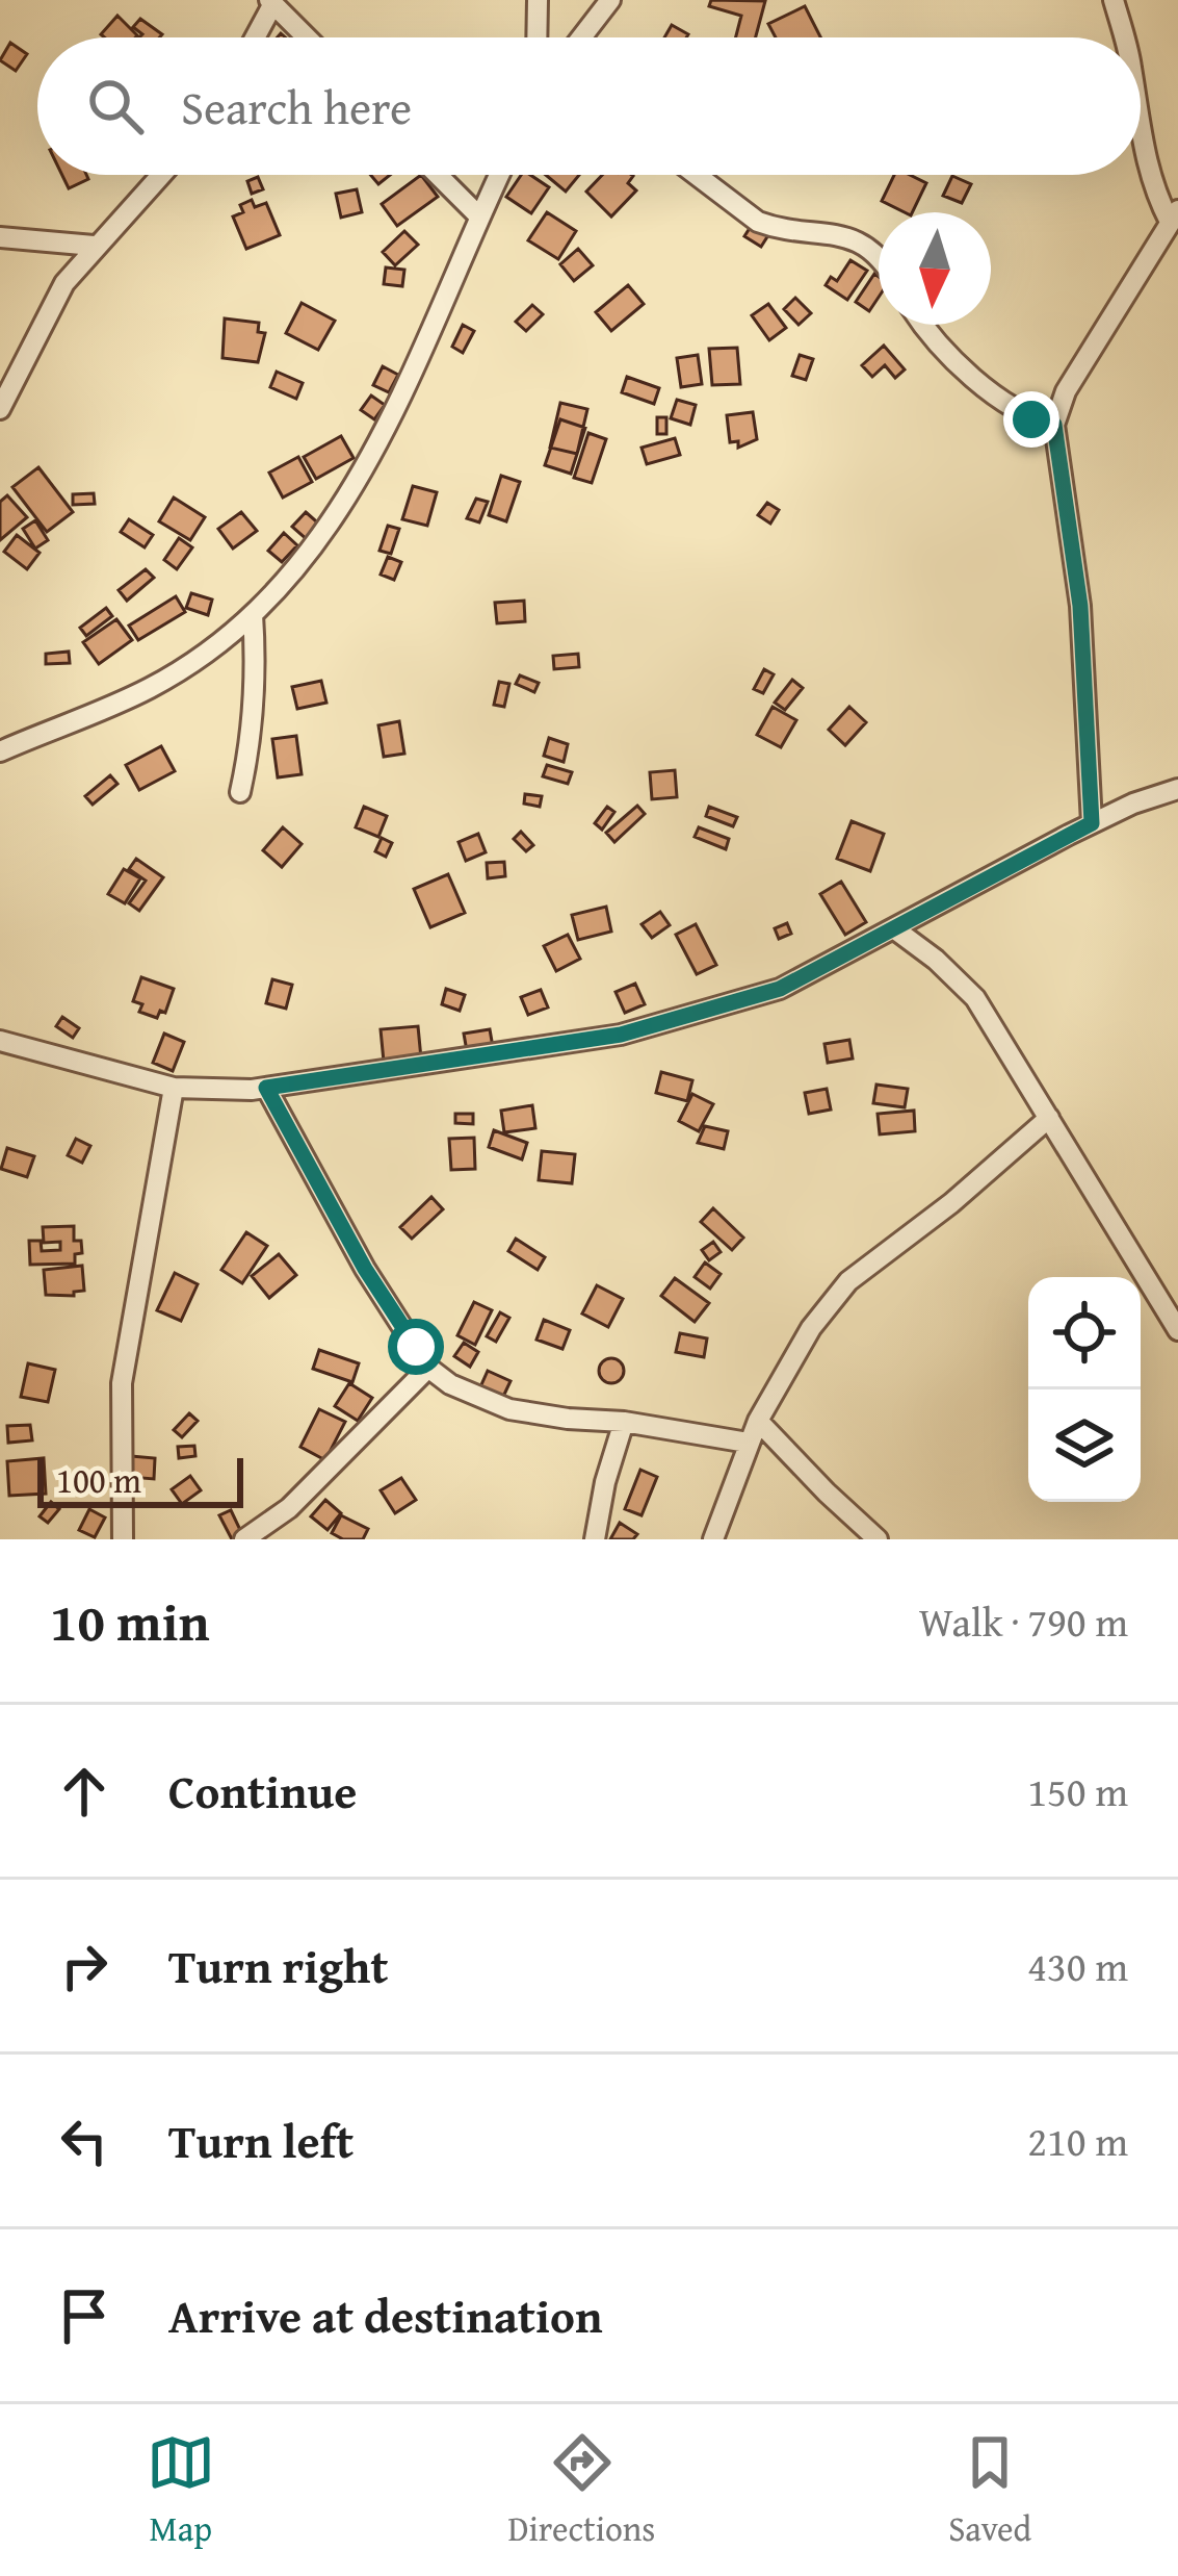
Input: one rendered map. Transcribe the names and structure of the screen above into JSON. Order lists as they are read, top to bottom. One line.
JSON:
{"scale_bar":"100 m","north":"bottom","page":{"search":"Search here","scale":"100 m","heading":["10 min","Walk · 790 m"],"list":[["Continue","150 m"],["Turn right","430 m"],["Turn left","210 m"],"Arrive at destination"],"nav":["Map","Directions","Saved"]}}
